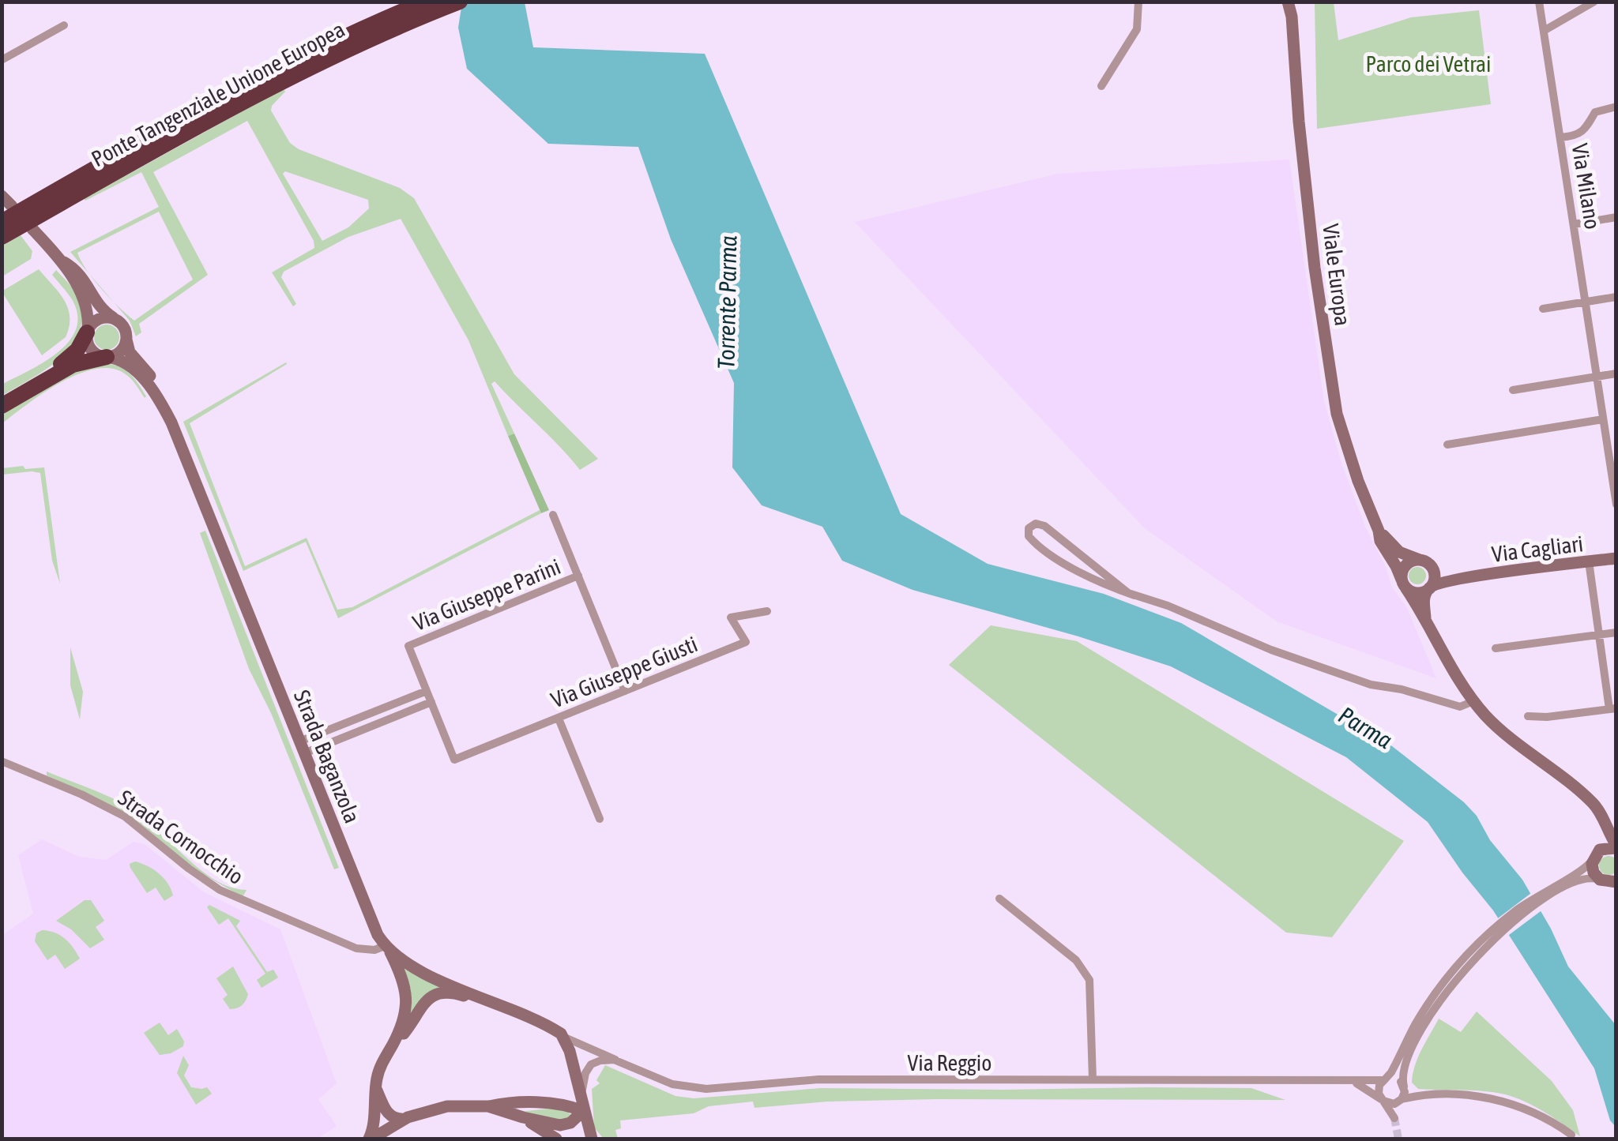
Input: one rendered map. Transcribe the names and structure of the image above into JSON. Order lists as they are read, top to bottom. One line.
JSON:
{"streets":{"highway":["Ponte Tangenziale Unione Europea"],"street":["Via Milano","Viale Europa","Via Cagliari","Via Giuseppe Parini","Via Giuseppe Giusti","Strada Baganzola","Strada Cornocchio","Via Reggio"]},"crossings":[["Viale Europa","Via Cagliari"],["Strada Baganzola","Strada Cornocchio"]],"water":["Torrente Parma","Parma"],"parks":["Parco dei Vetrai"]}
